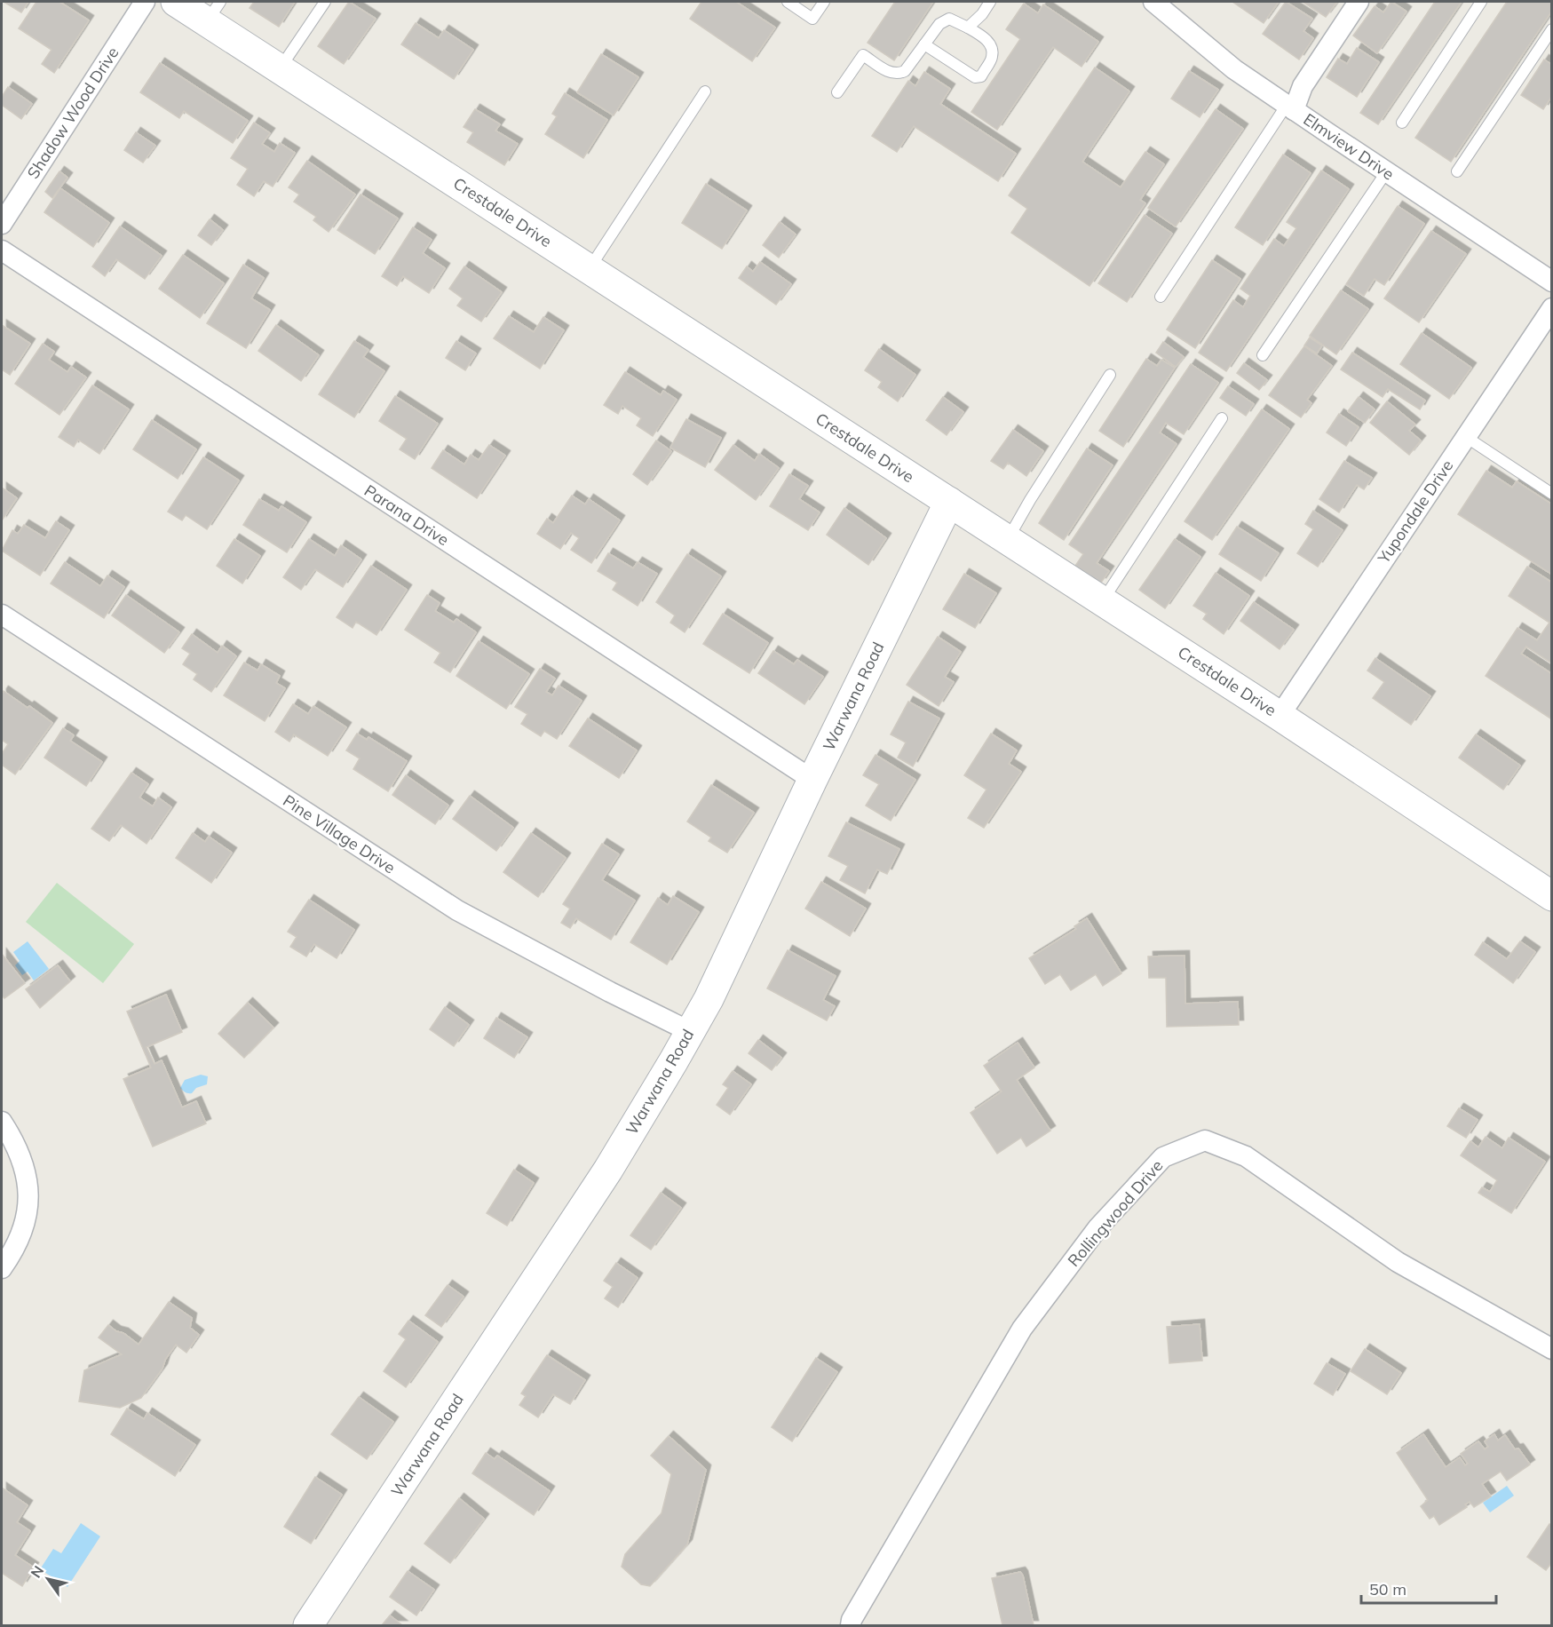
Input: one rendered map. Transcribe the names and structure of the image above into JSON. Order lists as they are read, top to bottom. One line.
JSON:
{"streets":{"street":["Shadow Wood Drive","Elmview Drive","Crestdale Drive","Yupondale Drive","Parana Drive","Warwana Road","Pine Village Drive","Rollingwood Drive"]},"crossings":[["Crestdale Drive","Yupondale Drive"],["Crestdale Drive","Warwana Road"],["Parana Drive","Warwana Road"],["Warwana Road","Pine Village Drive"]],"scale_bar":"50 m","north":"top left"}
